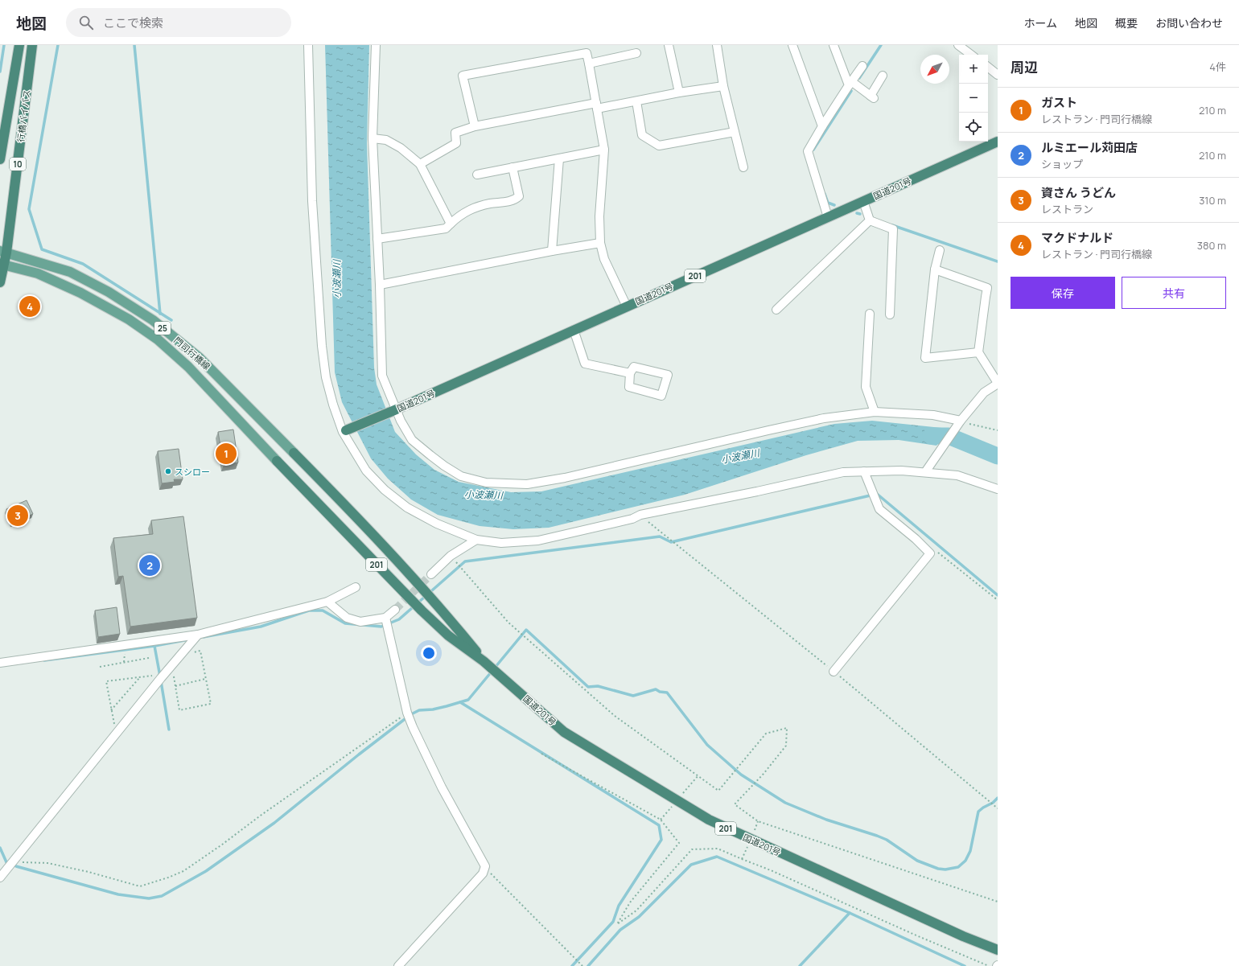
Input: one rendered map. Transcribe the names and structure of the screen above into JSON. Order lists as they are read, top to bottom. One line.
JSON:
{"streets":{"highway":["行橋バイパス","10","国道201号","201"],"main road":["25","門司行橋線"]},"crossings":[["行橋バイパス","門司行橋線"],["国道201号","門司行橋線"]],"water":["小波瀬川"],"places":["スシロー"],"north":"bottom left","page":{"header":"地図","search":"ここで検索","nav":["ホーム","地図","概要","お問い合わせ"],"heading":["周辺","4件"],"map_buttons":["+","−"],"list":[{"mark":"1","name":"ガスト","note":"レストラン · 門司行橋線","value":"210 m"},{"mark":"2","name":"ルミエール苅田店","note":"ショップ","value":"210 m"},{"mark":"3","name":"資さん うどん","note":"レストラン","value":"310 m"},{"mark":"4","name":"マクドナルド","note":"レストラン · 門司行橋線","value":"380 m"}],"buttons":["保存","共有"],"pins":["4","1","3","2"]}}
